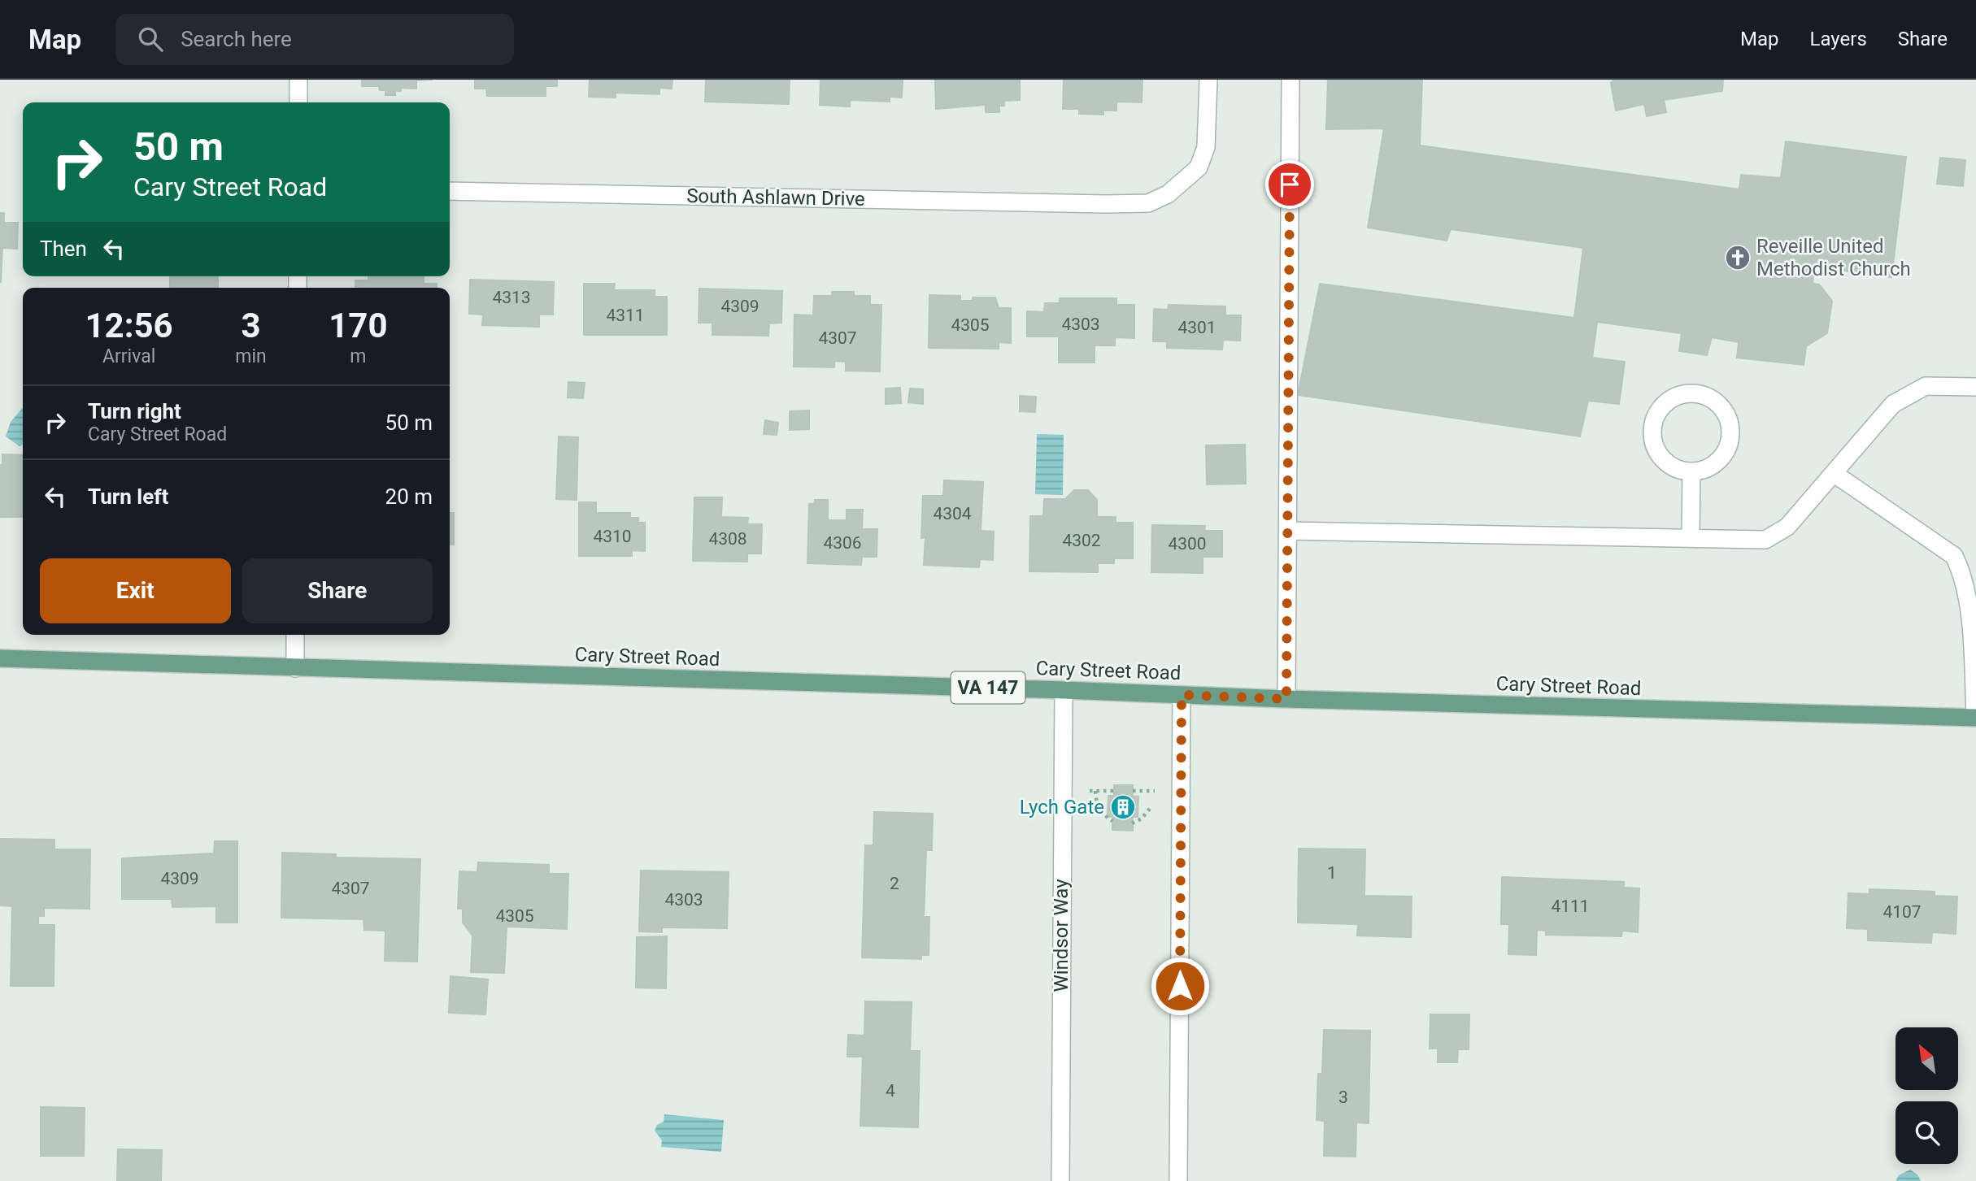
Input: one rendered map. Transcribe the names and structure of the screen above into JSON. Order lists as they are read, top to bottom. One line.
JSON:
{"streets":{"main road":["Cary Street Road","VA 147"],"street":["South Ashlawn Drive","Windsor Way"]},"crossings":[["Cary Street Road","Windsor Way"]],"places":{"church":["Reveille United Methodist Church"],"building":["Lych Gate"]},"house_numbers":["4313","4309","4311","4303","4305","4301","4307","4304","4310","4308","4302","4306","4300","1","4309","2","4307","4303","4111","4107","4305","4","3"],"north":"top left","page":{"header":"Map","search":"Search here","nav":["Map","Layers","Share"],"turn":["50 m","Cary Street Road"],"then":"Then","eta":["12:56","Arrival","3","min","170","m"],"list":[{"name":"Turn right","note":"Cary Street Road","value":"50 m"},{"name":"Turn left","value":"20 m"}],"buttons":["Exit","Share"]}}
